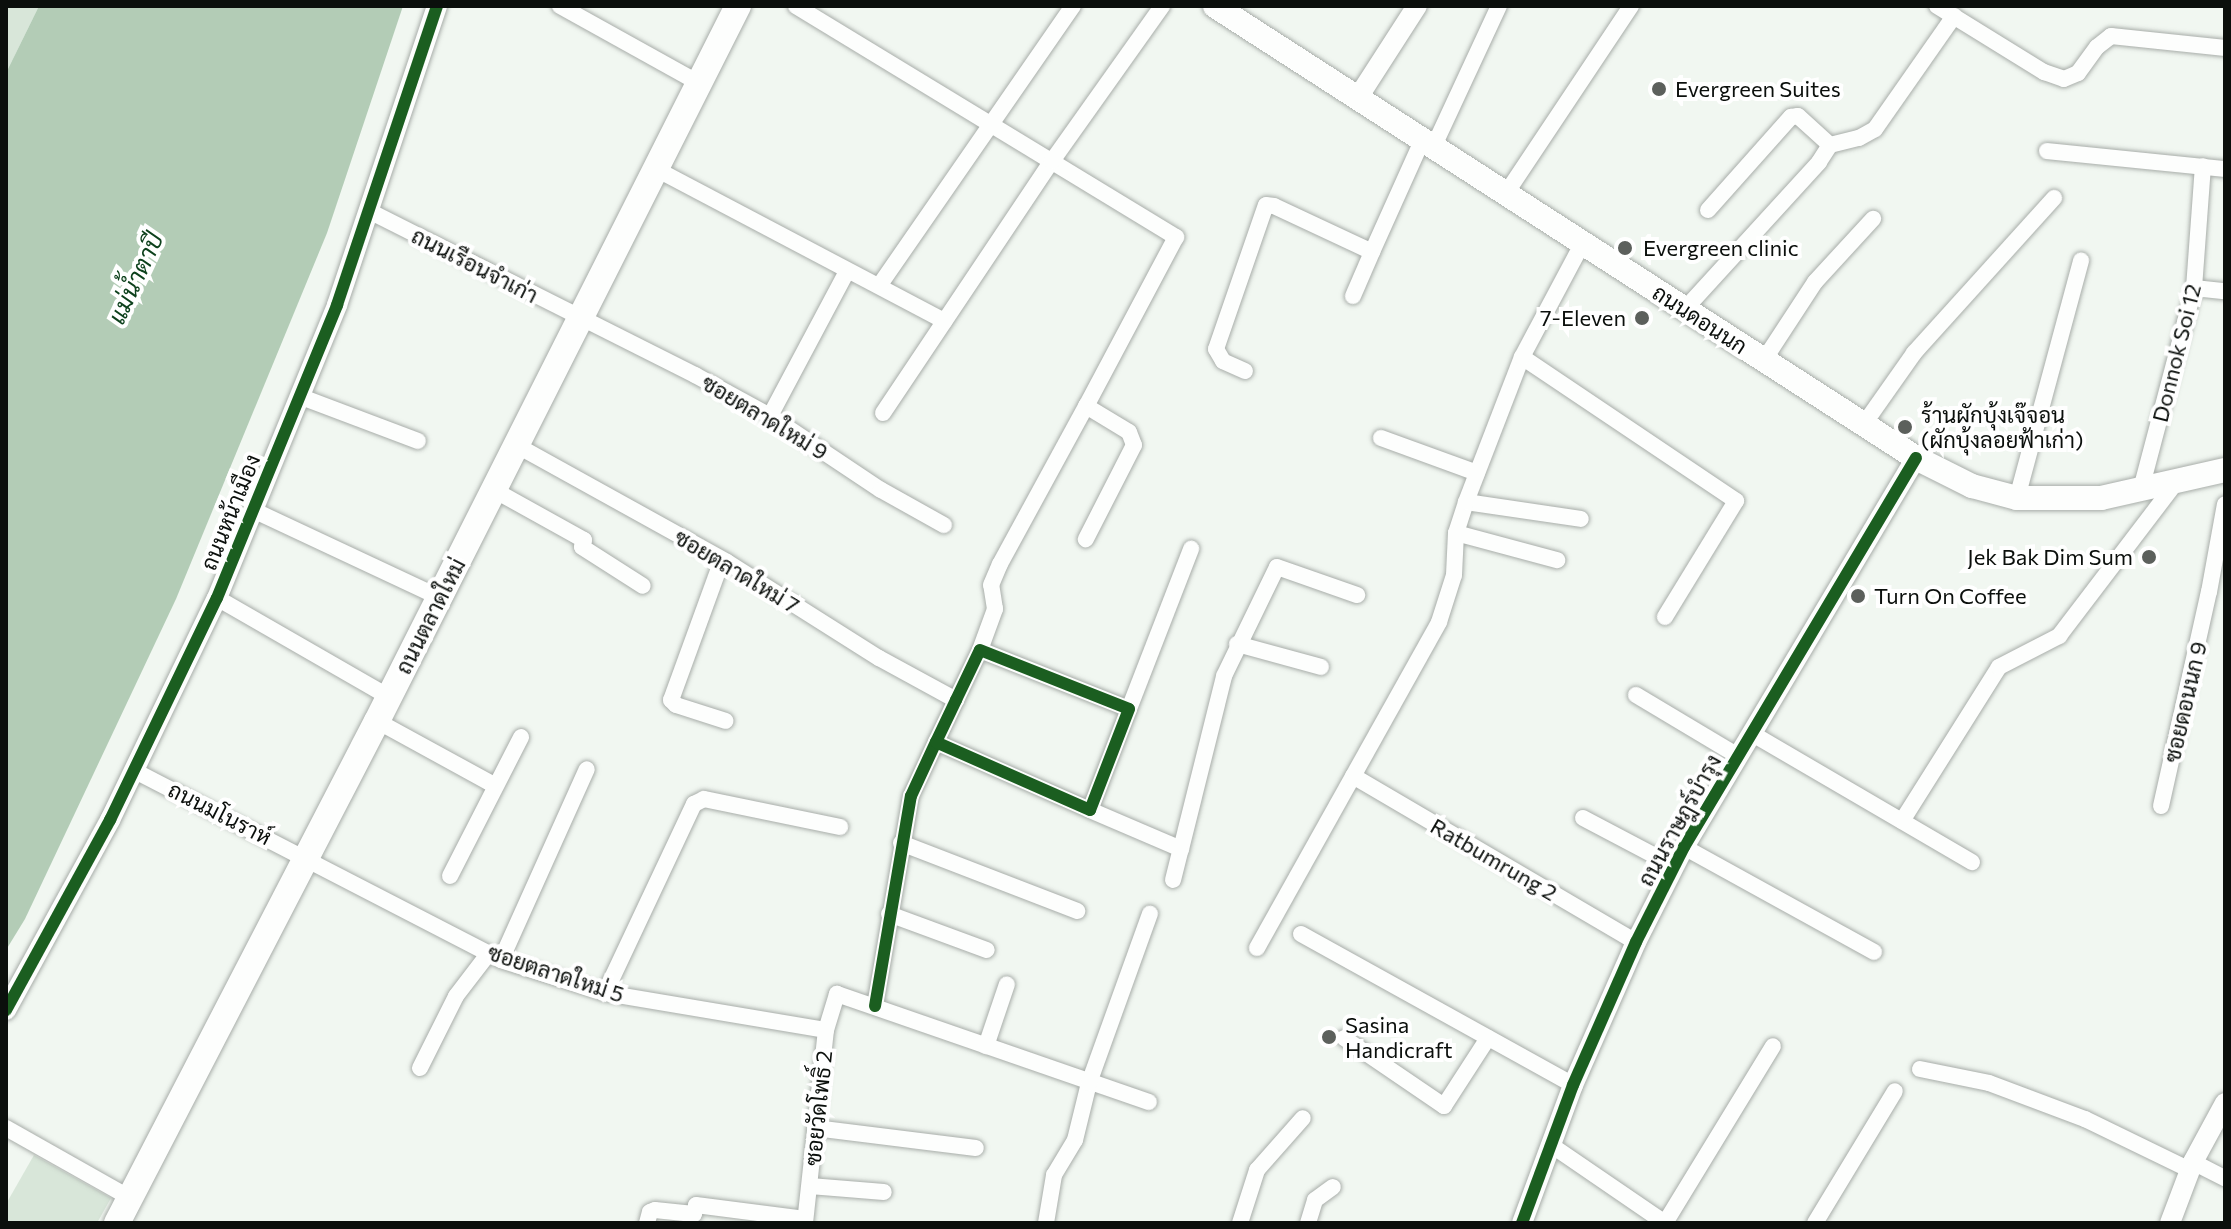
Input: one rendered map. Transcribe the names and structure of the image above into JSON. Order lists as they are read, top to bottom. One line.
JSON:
{"streets":{"main road":["ถนนดอนนก","ถนนตลาดใหม่"],"street":["ถนนเรือนจำเก่า","Donnok Soi 12","ซอยตลาดใหม่ 9","ถนนหน้าเมือง","ซอยตลาดใหม่ 7","ซอยดอนนก 9","ถนนมโนราห์","ถนนราษฎร์บำรุง","Ratbumrung 2","ซอยตลาดใหม่ 5","ซอยวัดโพธิ์ 2"]},"crossings":[["ถนนเรือนจำเก่า","ซอยตลาดใหม่ 9"],["ถนนเรือนจำเก่า","ถนนหน้าเมือง"],["ถนนเรือนจำเก่า","ถนนตลาดใหม่"],["ถนนดอนนก","Donnok Soi 12"],["ถนนดอนนก","ถนนราษฎร์บำรุง"],["ซอยตลาดใหม่ 9","ถนนตลาดใหม่"],["ถนนหน้าเมือง","ถนนมโนราห์"],["ซอยตลาดใหม่ 7","ถนนตลาดใหม่"],["ถนนตลาดใหม่","ถนนมโนราห์"],["ถนนตลาดใหม่","ซอยตลาดใหม่ 5"],["ถนนมโนราห์","ซอยตลาดใหม่ 5"],["ถนนราษฎร์บำรุง","Ratbumrung 2"],["ซอยตลาดใหม่ 5","ซอยวัดโพธิ์ 2"]],"water":["แม่น้ำตาปี"],"places":["Evergreen Suites","Evergreen clinic","7-Eleven","ร้านผักบุ้งเจ๊จอน (ผักบุ้งลอยฟ้าเก่า)","Jek Bak Dim Sum","Turn On Coffee","Sasina Handicraft"]}
